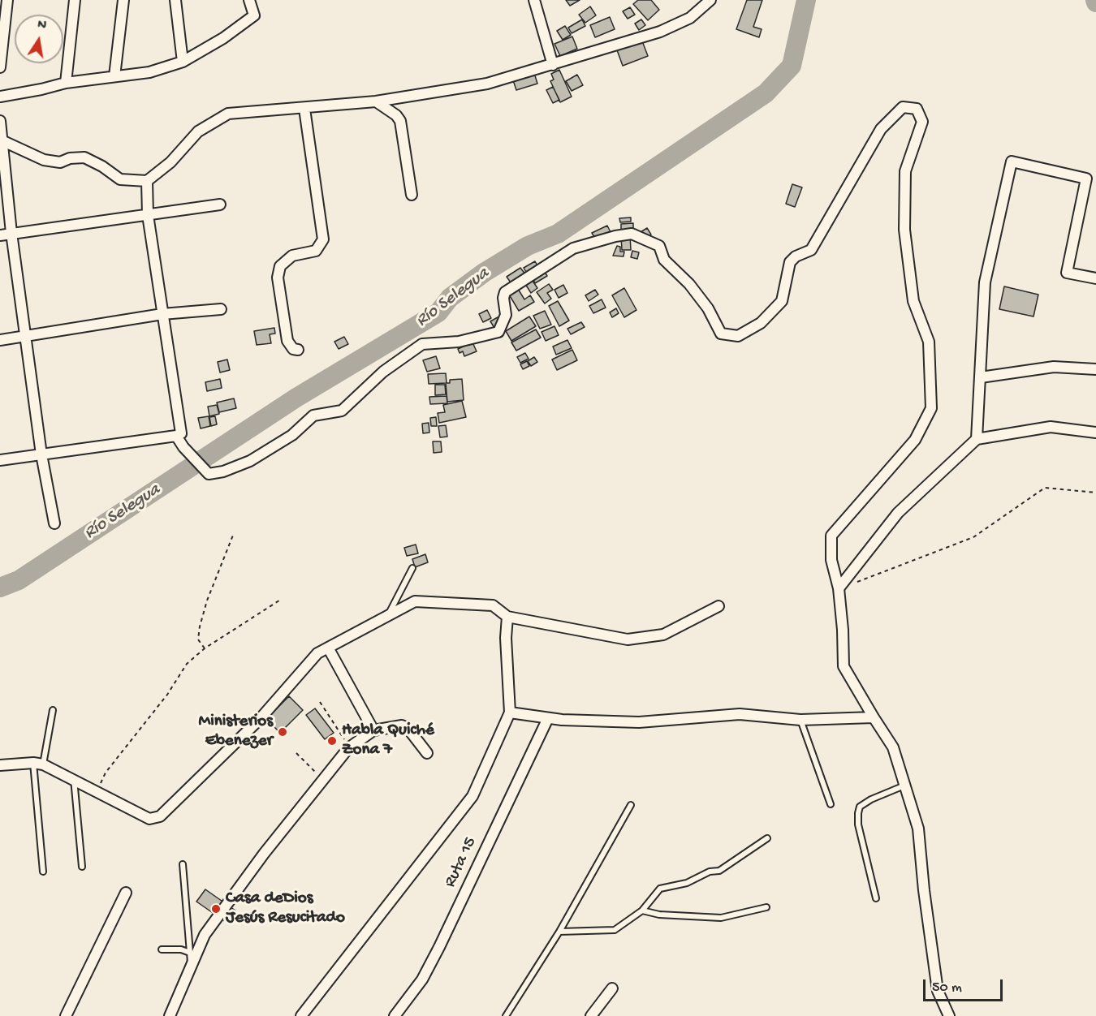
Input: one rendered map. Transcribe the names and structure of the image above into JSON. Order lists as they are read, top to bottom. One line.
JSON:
{"streets":{"street":["Ruta 15"]},"water":["Río Selegua"],"places":["Ministerios Ebenezer","Habla Quiché Zona 7","Casa deDios Jesús Resucitado"],"scale_bar":"50 m","north":"top"}
